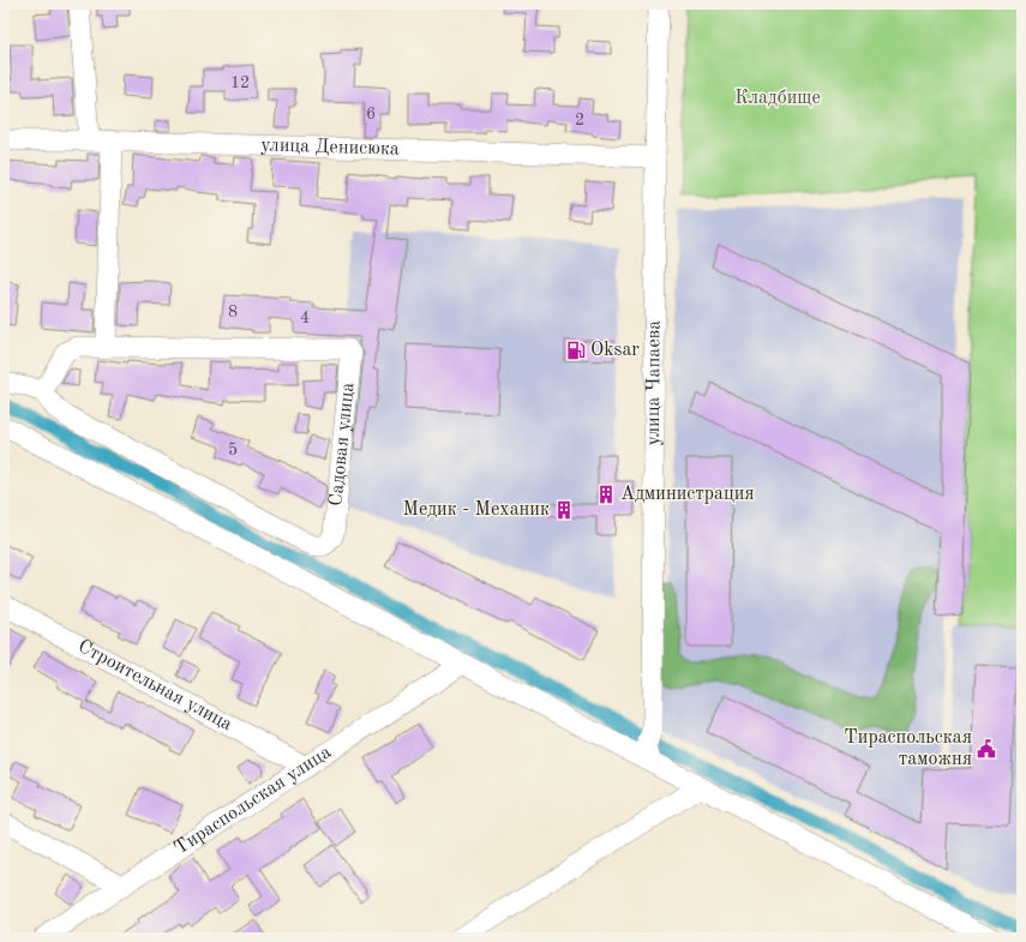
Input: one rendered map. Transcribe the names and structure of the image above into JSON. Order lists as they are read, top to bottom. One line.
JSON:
{"streets":{"street":["улица Денисюка","улица Чапаева","Садовая улица","Строительная улица","Тираспольская улица"]},"crossings":[["улица Денисюка","улица Чапаева"],["Строительная улица","Тираспольская улица"]],"parks":["Кладбище"],"places":{"fuel station":["Oksar"],"building":["Администрация","Медик - Механик"],"public building":["Тираспольская таможня"]},"house_numbers":["12","6","2","8","4","5"]}
